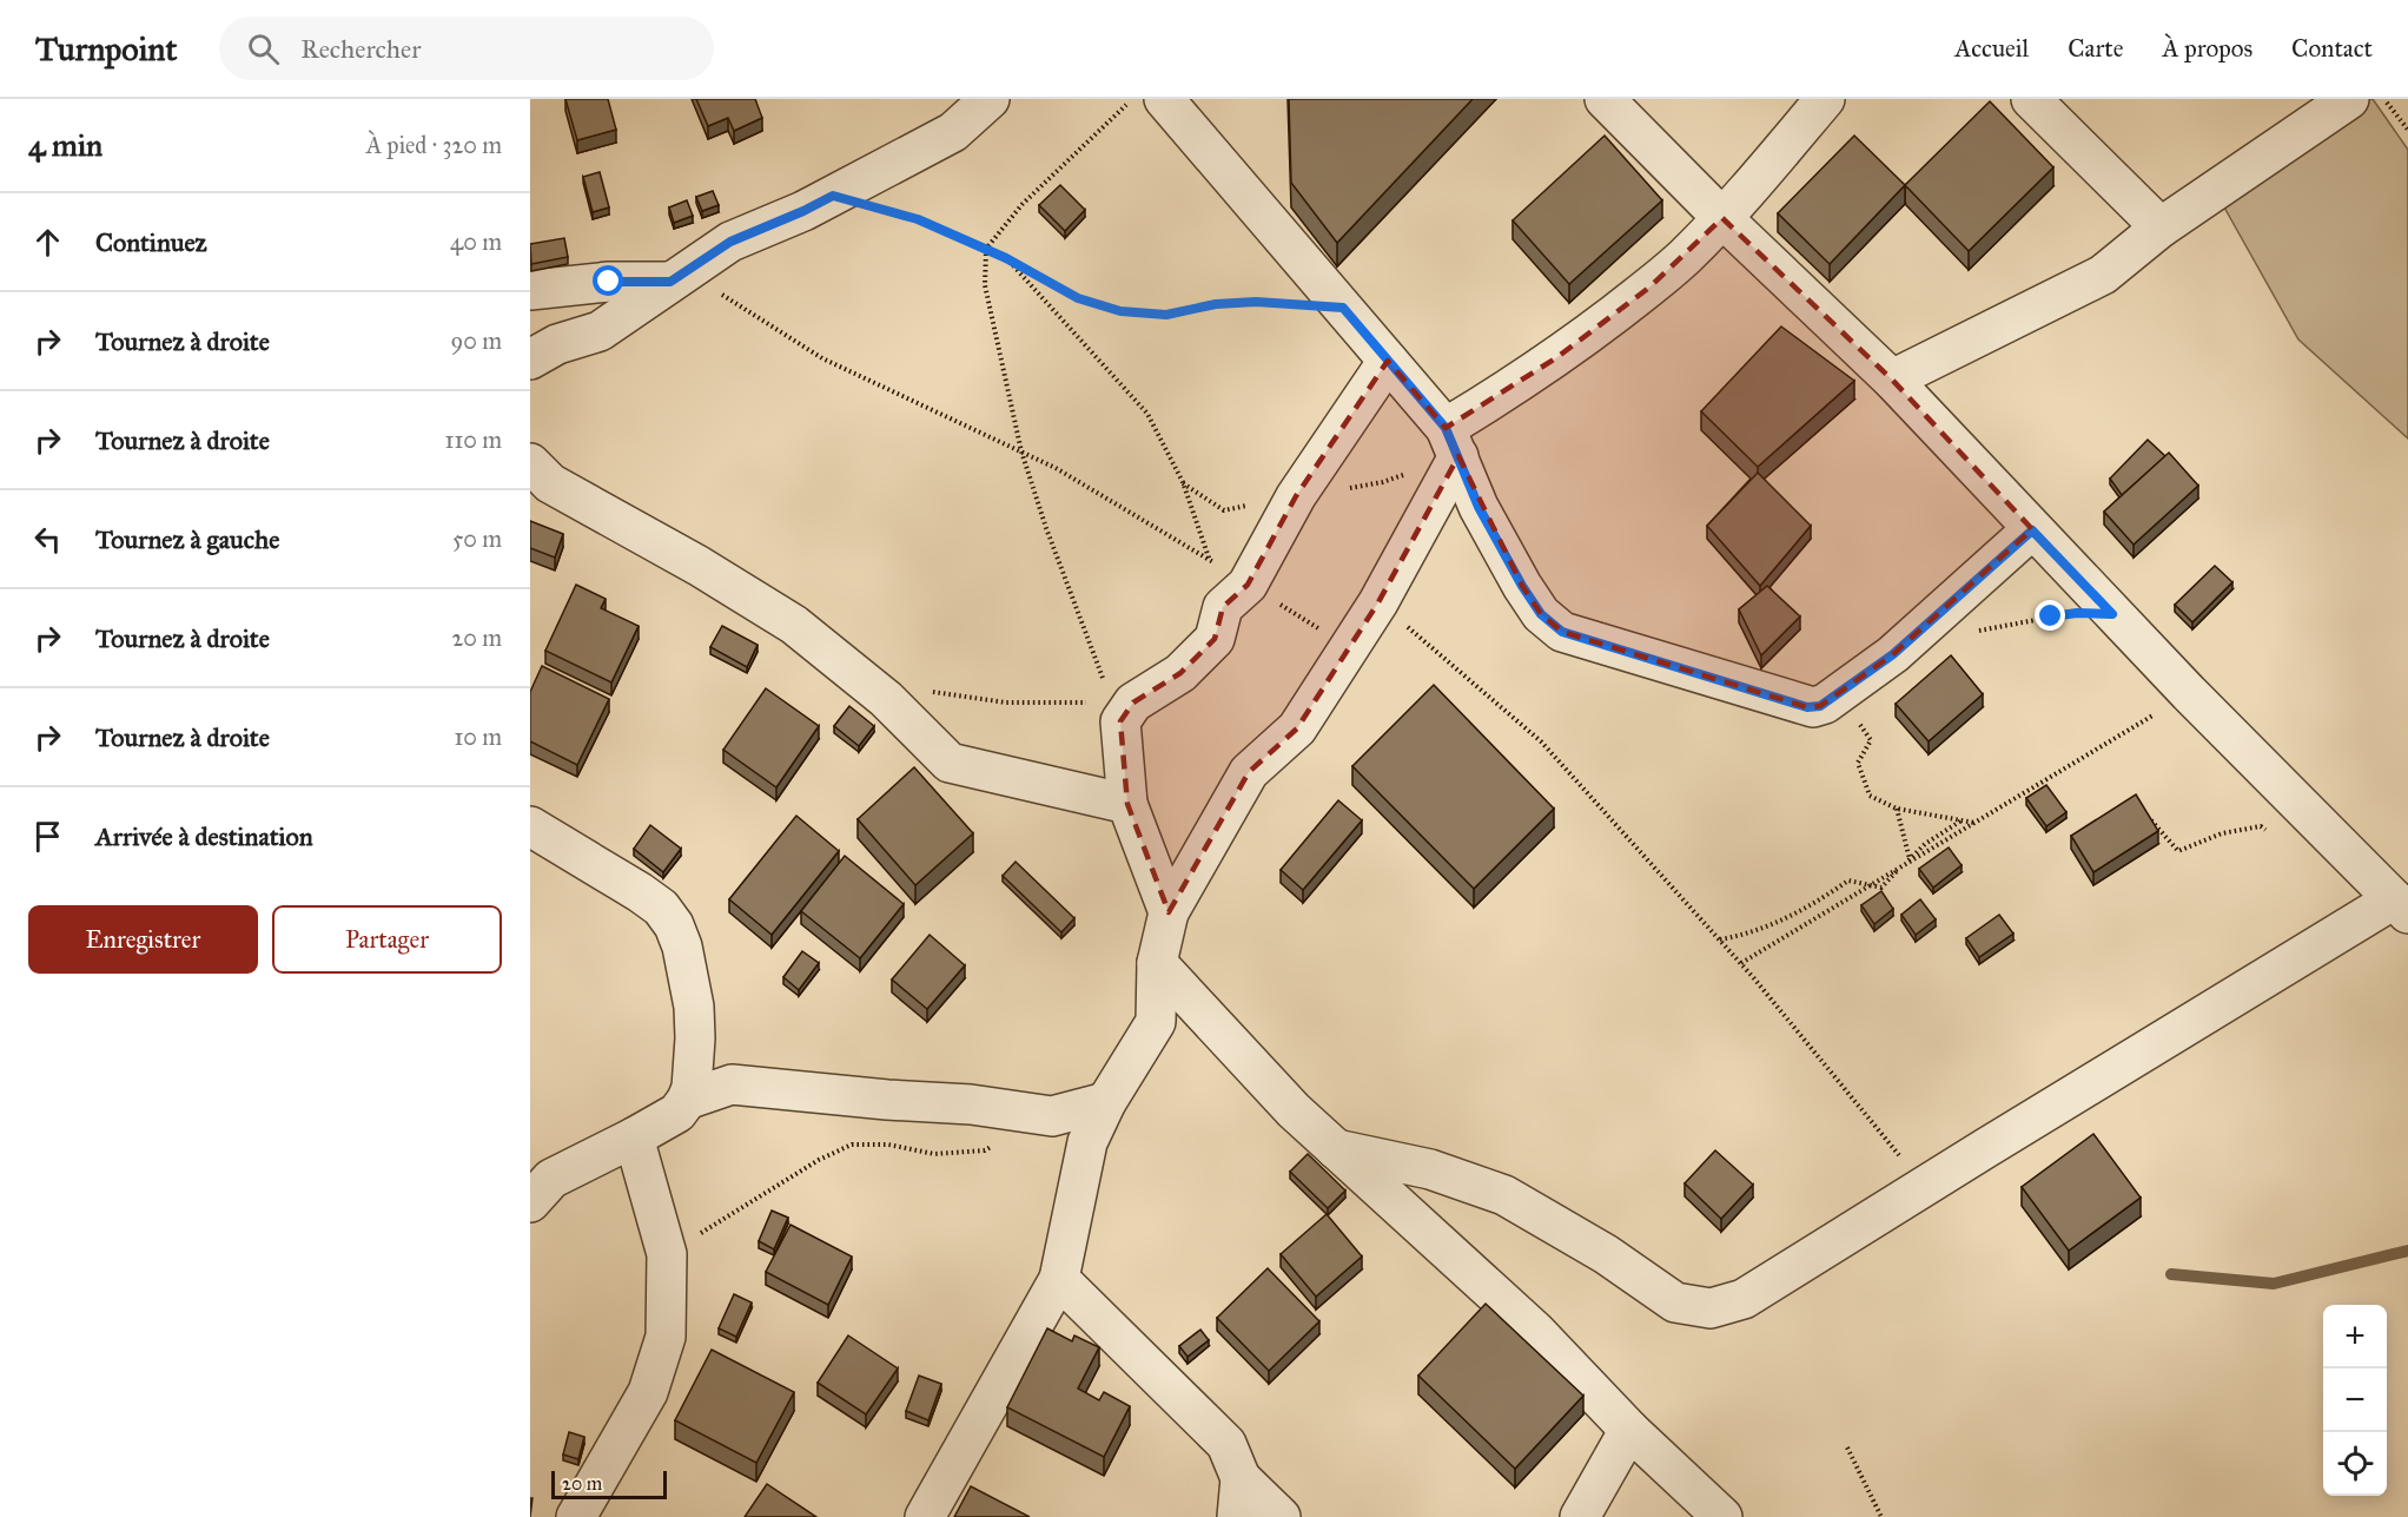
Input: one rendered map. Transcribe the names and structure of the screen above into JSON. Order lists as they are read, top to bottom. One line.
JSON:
{"scale_bar":"20 m","page":{"header":"Turnpoint","search":"Rechercher","nav":["Accueil","Carte","À propos","Contact"],"heading":["4 min","À pied · 320 m"],"list":[["Continuez","40 m"],["Tournez à droite","90 m"],["Tournez à droite","110 m"],["Tournez à gauche","50 m"],["Tournez à droite","20 m"],["Tournez à droite","10 m"],"Arrivée à destination"],"buttons":["Enregistrer","Partager"],"map_buttons":["+","−"],"scale":"20 m"}}
